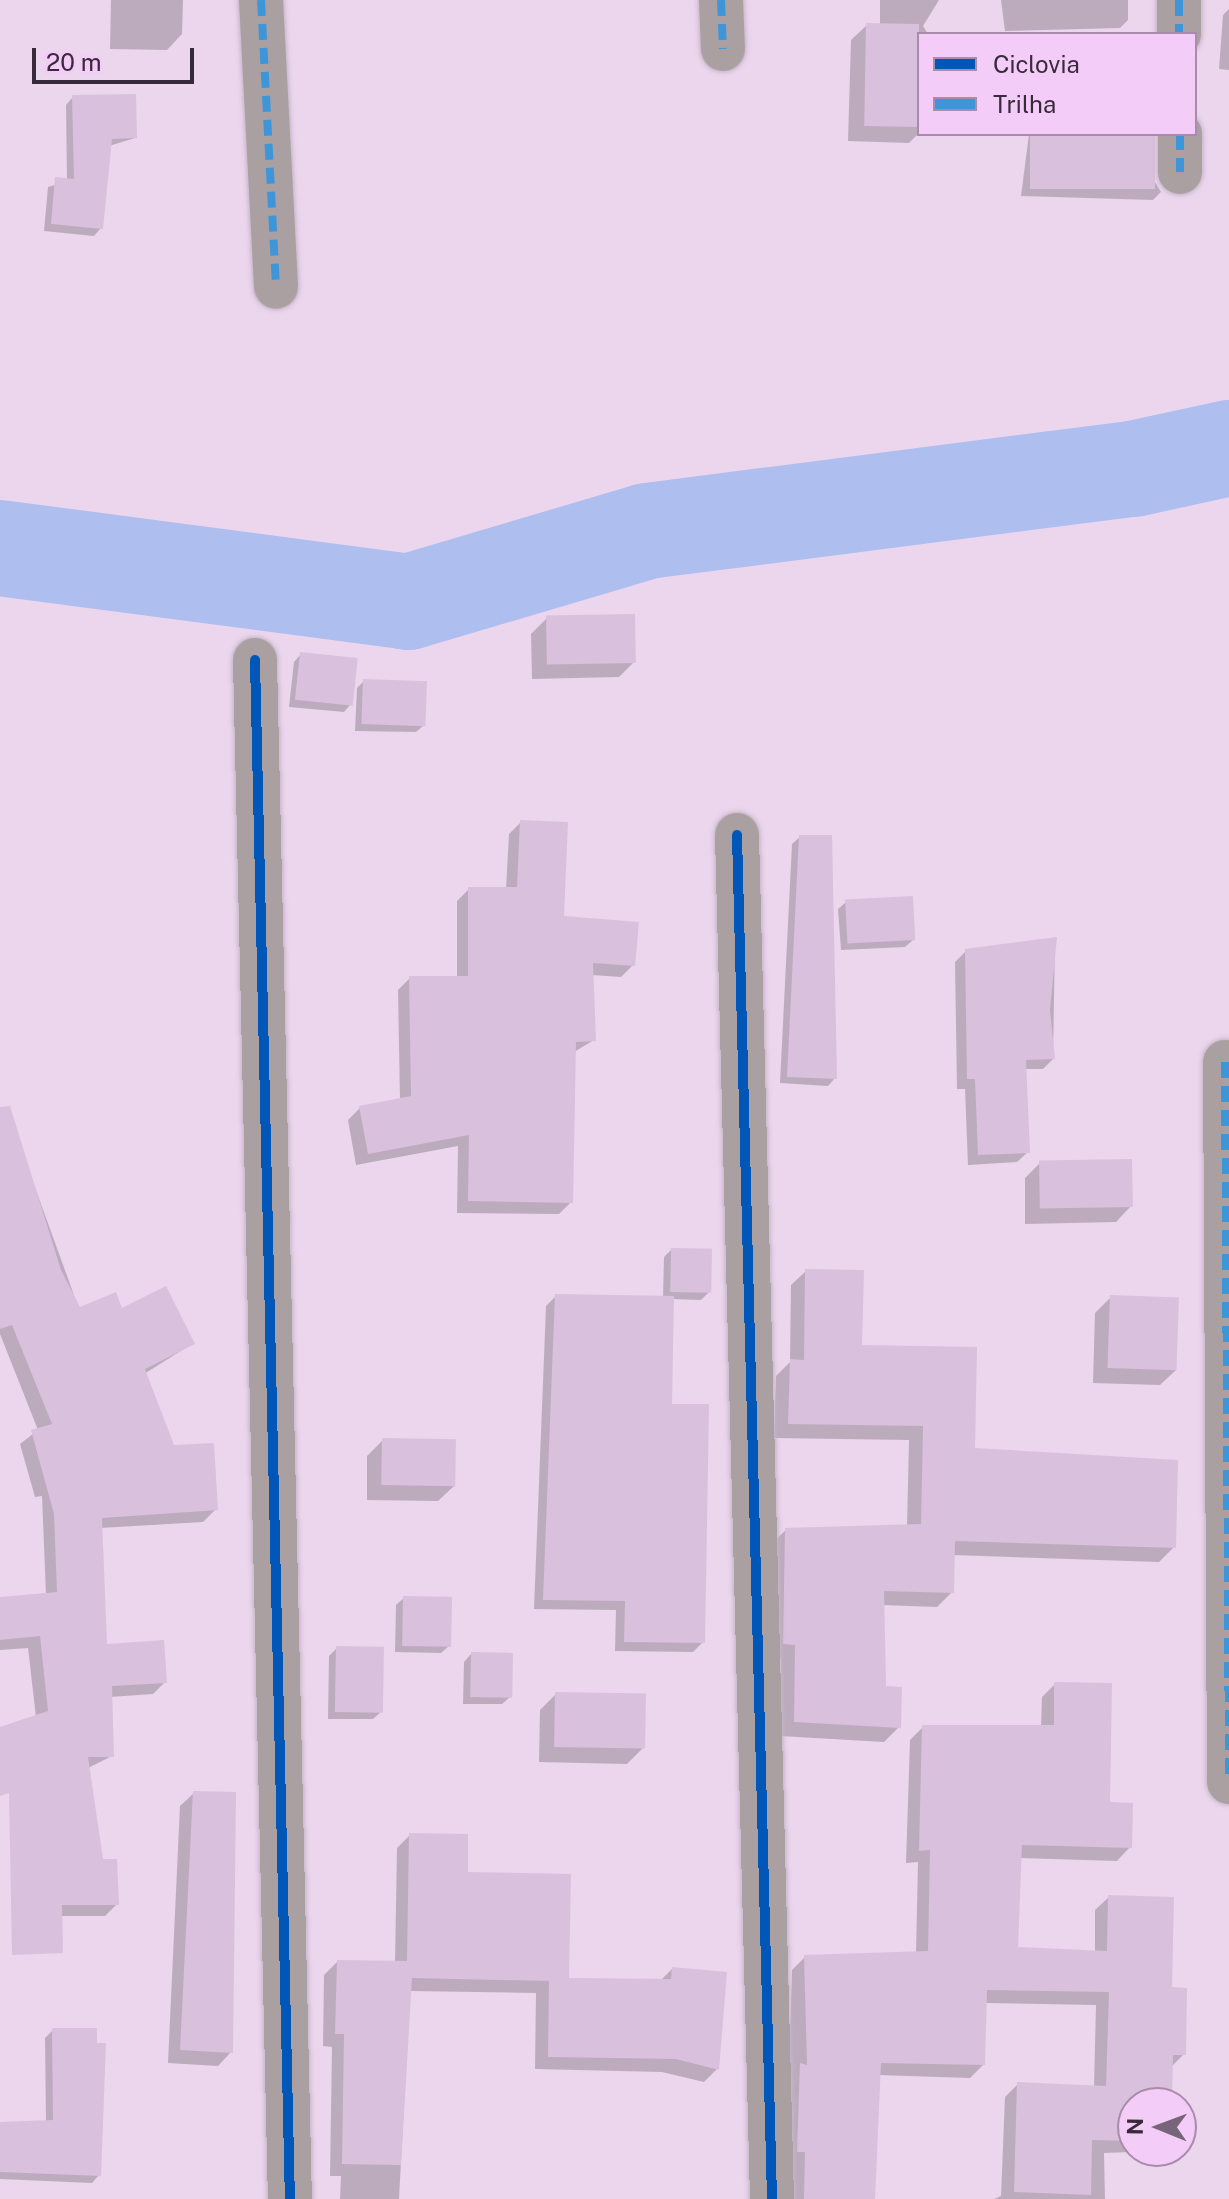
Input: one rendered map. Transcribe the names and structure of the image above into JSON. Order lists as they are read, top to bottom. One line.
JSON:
{"legend":["Ciclovia","Trilha"],"scale_bar":"20 m","north":"left"}
